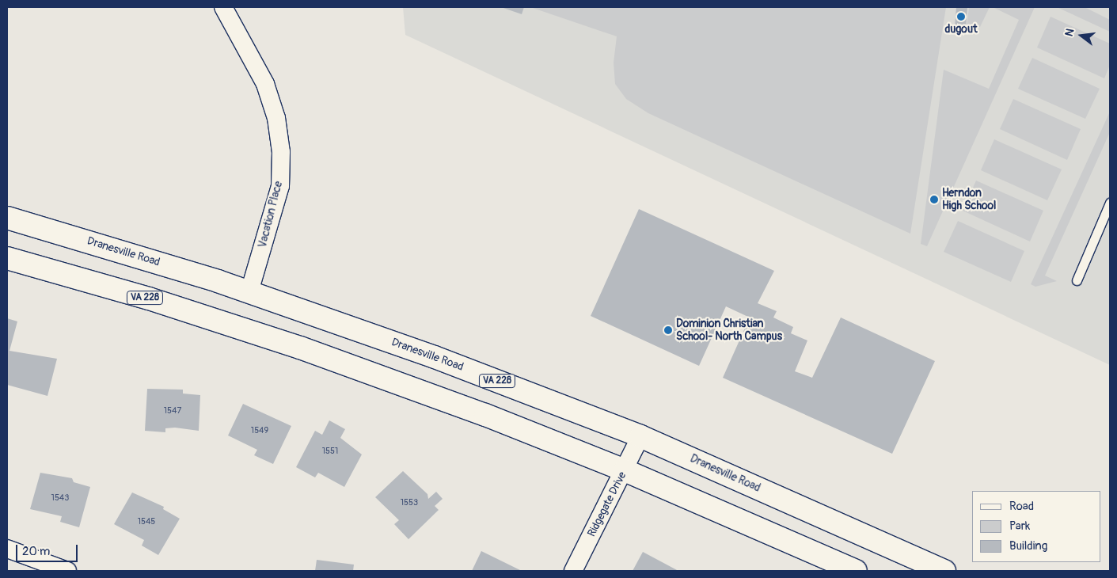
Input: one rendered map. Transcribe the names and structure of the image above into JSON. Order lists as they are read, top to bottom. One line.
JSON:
{"streets":{"main road":["Dranesville Road","VA 228"],"street":["Vacation Place","Ridgegate Drive"]},"crossings":[["Vacation Place","Dranesville Road"],["Dranesville Road","Ridgegate Drive"],["VA 228","Ridgegate Drive"]],"places":["dugout","Herndon High School","Dominion Christian School- North Campus"],"house_numbers":["1547","1549","1551","1543","1553","1545"],"legend":["Road","Park","Building"],"scale_bar":"20 m","north":"left"}
